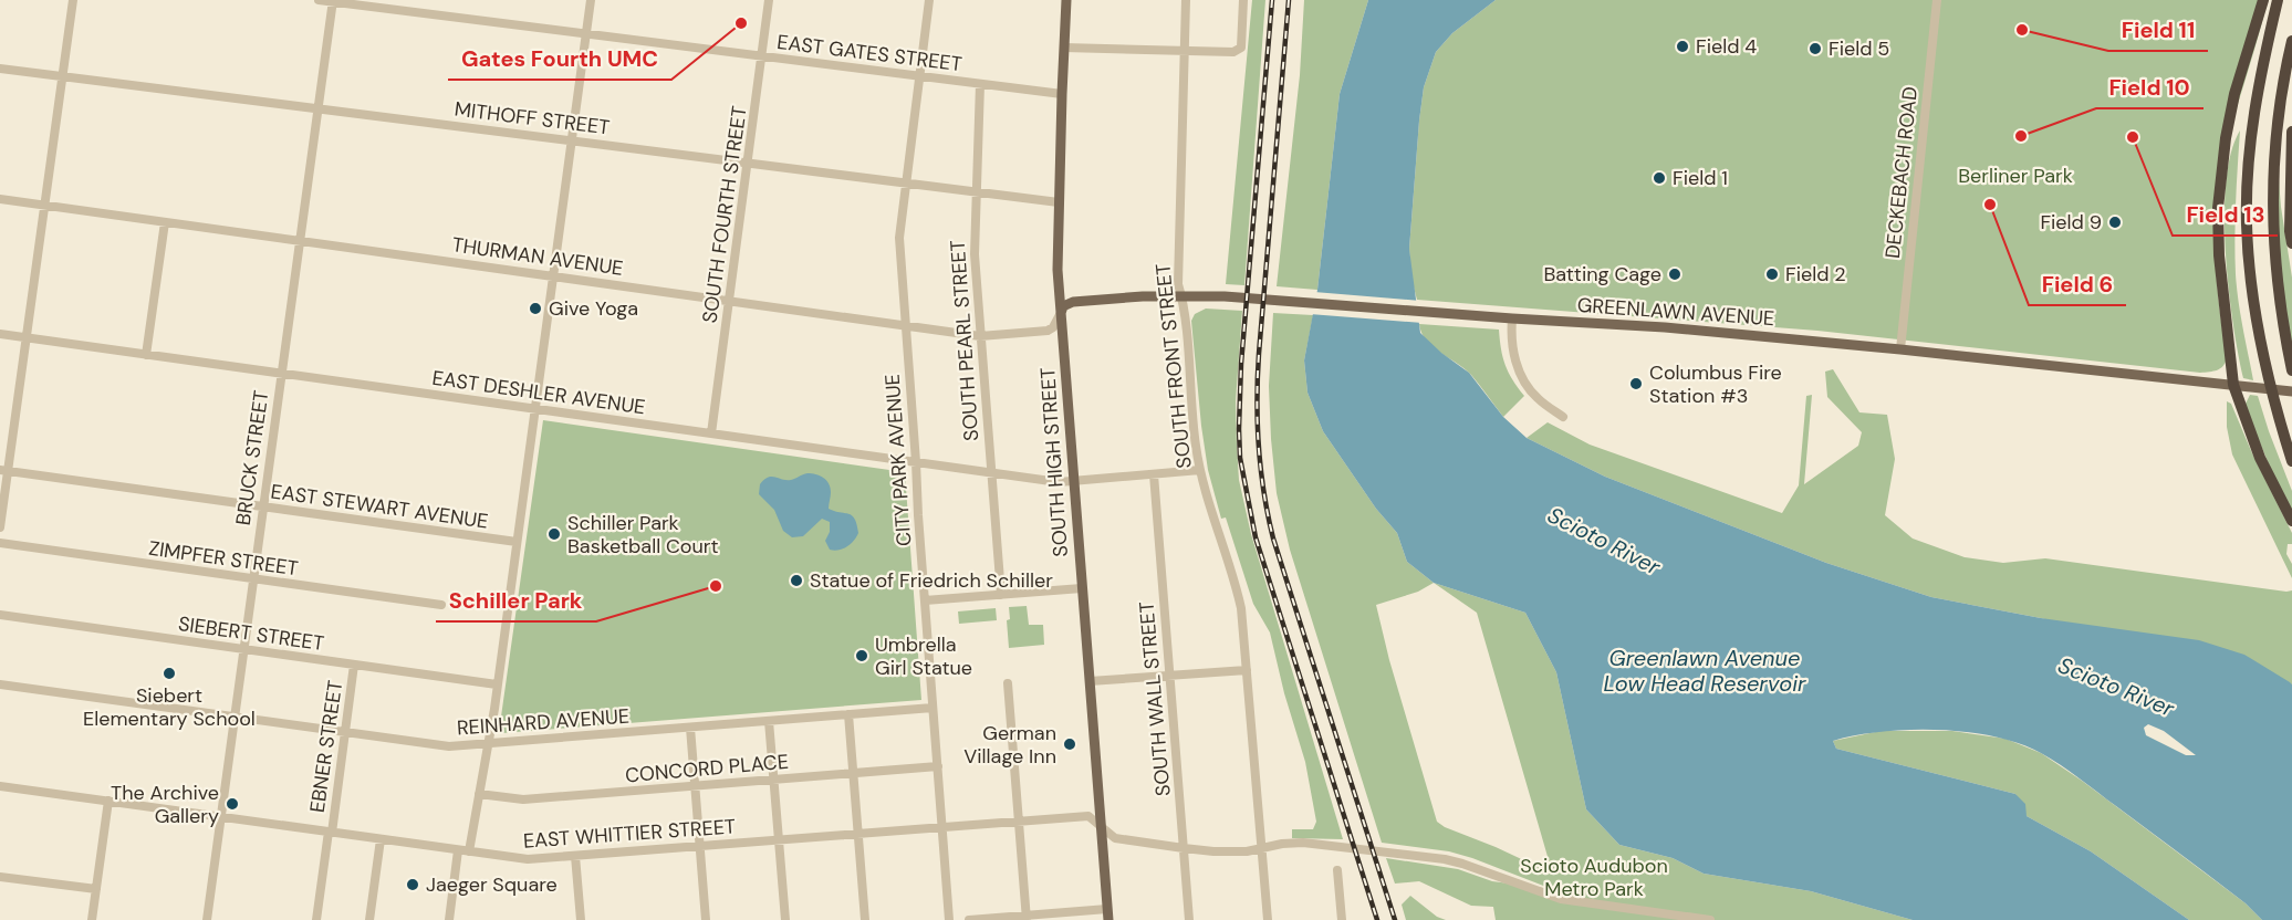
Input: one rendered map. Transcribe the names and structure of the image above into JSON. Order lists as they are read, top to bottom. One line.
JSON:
{"streets":{"main road":["GREENLAWN AVENUE","SOUTH HIGH STREET"],"street":["EAST GATES STREET","MITHOFF STREET","DECKEBACH ROAD","SOUTH FOURTH STREET","THURMAN AVENUE","SOUTH PEARL STREET","SOUTH FRONT STREET","EAST DESHLER AVENUE","BRUCK STREET","CITY PARK AVENUE","EAST STEWART AVENUE","ZIMPFER STREET","SIEBERT STREET","SOUTH WALL STREET","REINHARD AVENUE","EBNER STREET","CONCORD PLACE","EAST WHITTIER STREET"]},"crossings":[["EAST GATES STREET","SOUTH FOURTH STREET"],["EAST GATES STREET","SOUTH PEARL STREET"],["EAST GATES STREET","BRUCK STREET"],["EAST GATES STREET","CITY PARK AVENUE"],["EAST GATES STREET","SOUTH HIGH STREET"],["MITHOFF STREET","SOUTH FOURTH STREET"],["MITHOFF STREET","SOUTH PEARL STREET"],["MITHOFF STREET","BRUCK STREET"],["MITHOFF STREET","CITY PARK AVENUE"],["MITHOFF STREET","SOUTH HIGH STREET"],["DECKEBACH ROAD","GREENLAWN AVENUE"],["SOUTH FOURTH STREET","THURMAN AVENUE"],["SOUTH FOURTH STREET","EAST DESHLER AVENUE"],["THURMAN AVENUE","GREENLAWN AVENUE"],["THURMAN AVENUE","SOUTH PEARL STREET"],["THURMAN AVENUE","BRUCK STREET"],["THURMAN AVENUE","CITY PARK AVENUE"],["THURMAN AVENUE","SOUTH HIGH STREET"],["GREENLAWN AVENUE","SOUTH FRONT STREET"],["GREENLAWN AVENUE","SOUTH HIGH STREET"],["SOUTH PEARL STREET","EAST DESHLER AVENUE"],["SOUTH FRONT STREET","EAST DESHLER AVENUE"],["SOUTH FRONT STREET","EAST WHITTIER STREET"],["EAST DESHLER AVENUE","BRUCK STREET"],["EAST DESHLER AVENUE","CITY PARK AVENUE"],["EAST DESHLER AVENUE","SOUTH HIGH STREET"],["EAST DESHLER AVENUE","SOUTH WALL STREET"],["BRUCK STREET","EAST STEWART AVENUE"],["BRUCK STREET","ZIMPFER STREET"],["BRUCK STREET","SIEBERT STREET"],["BRUCK STREET","REINHARD AVENUE"],["BRUCK STREET","EAST WHITTIER STREET"],["CITY PARK AVENUE","REINHARD AVENUE"],["CITY PARK AVENUE","CONCORD PLACE"],["CITY PARK AVENUE","EAST WHITTIER STREET"],["SOUTH HIGH STREET","EAST WHITTIER STREET"],["SIEBERT STREET","EBNER STREET"],["SOUTH WALL STREET","EAST WHITTIER STREET"],["REINHARD AVENUE","EBNER STREET"],["EBNER STREET","EAST WHITTIER STREET"]],"water":["Scioto River","Greenlawn Avenue Low Head Reservoir"],"parks":["Berliner Park","Scioto Audubon Metro Park"],"places":["Gates Fourth UMC","Field 11","Field 4","Field 5","Field 10","Field 13","Field 1","Field 6","Field 9","Batting Cage","Field 2","Give Yoga","Columbus Fire Station #3","Schiller Park Basketball Court","Statue of Friedrich Schiller","Schiller Park","Umbrella Girl Statue","Siebert Elementary School","German Village Inn","The Archive Gallery","Jaeger Square"]}
